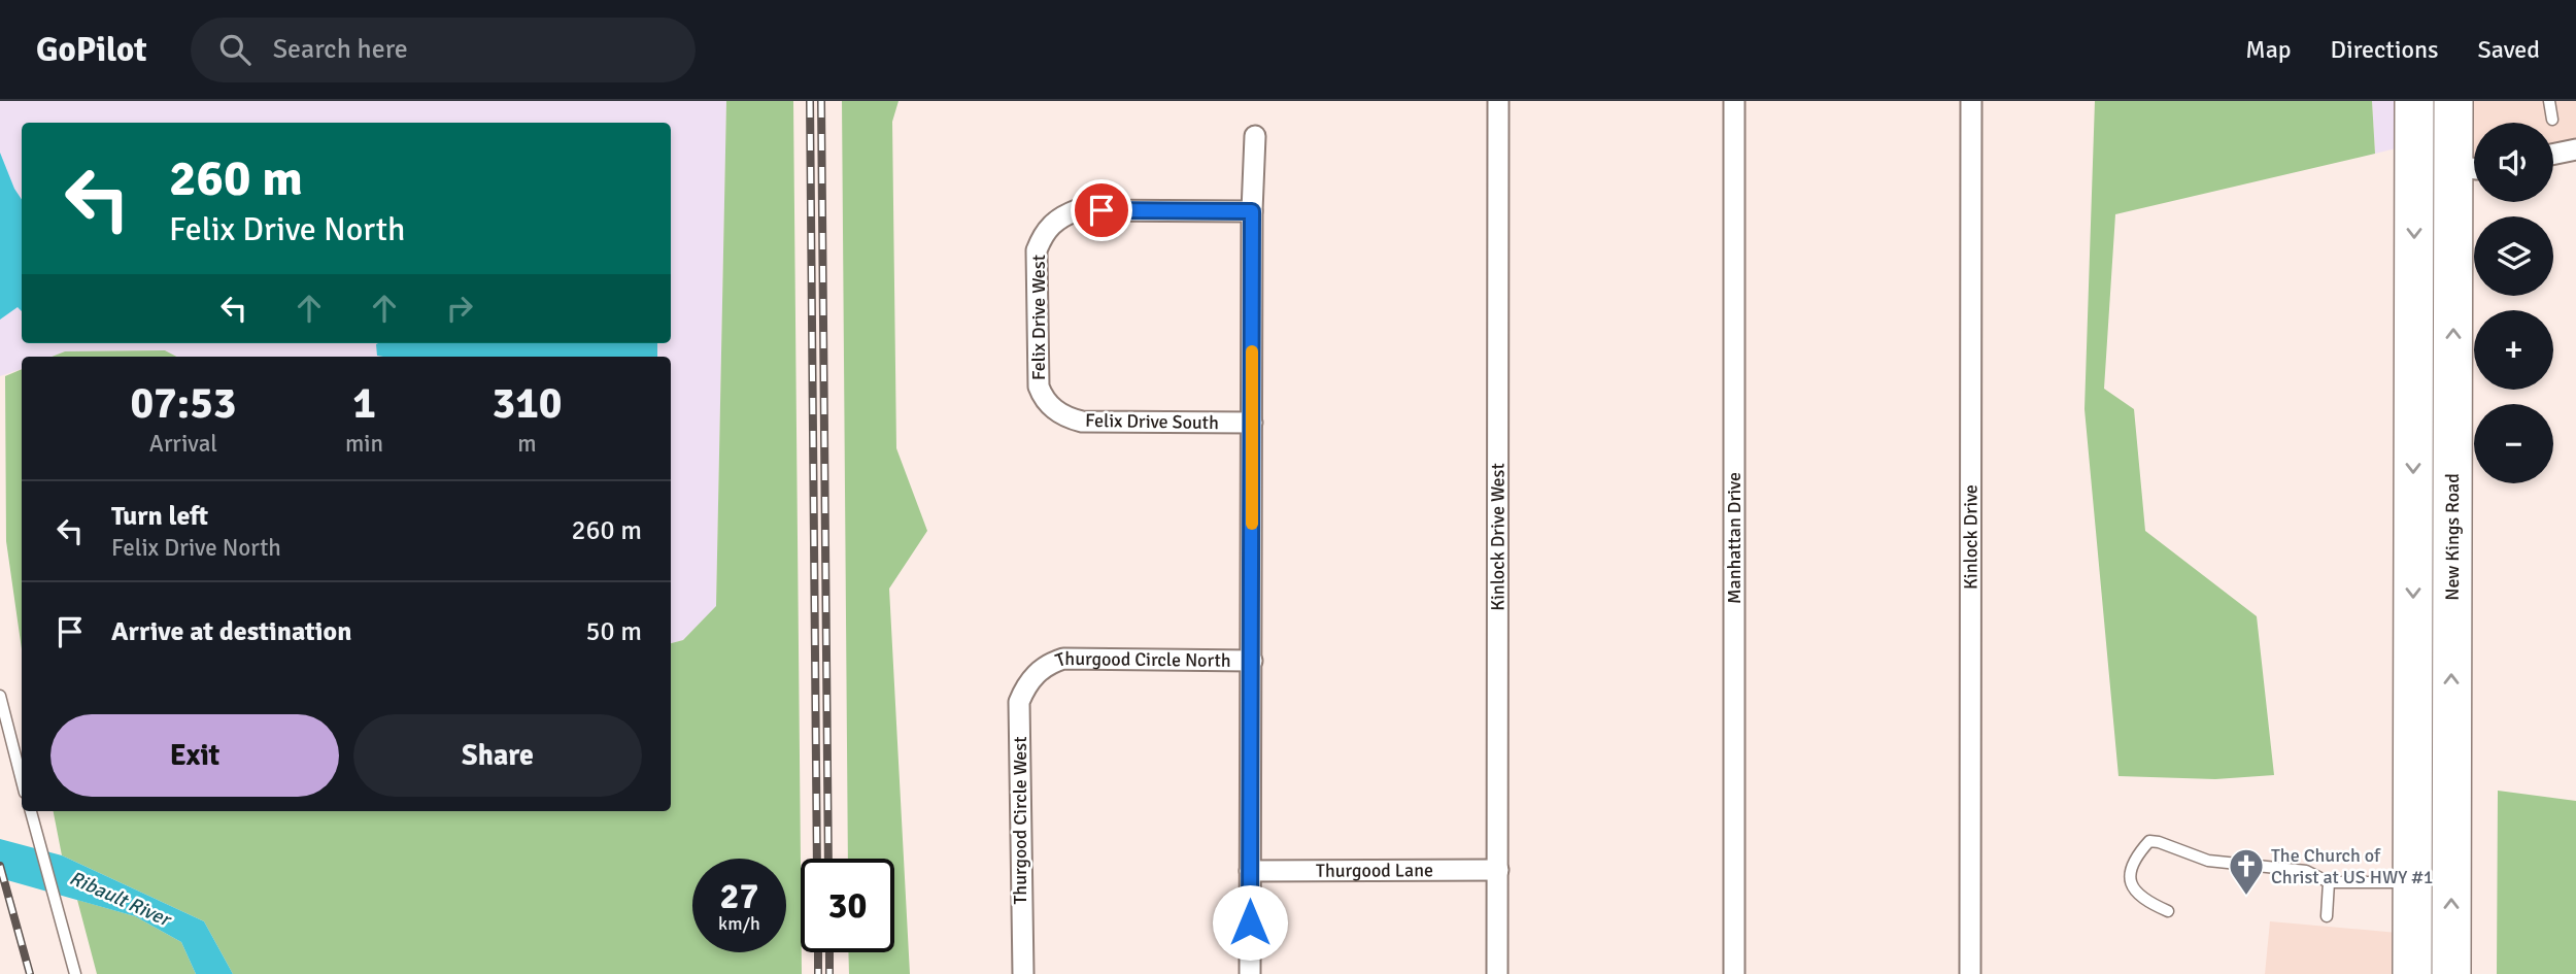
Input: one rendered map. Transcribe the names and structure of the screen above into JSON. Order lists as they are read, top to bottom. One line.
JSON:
{"streets":{"highway":["New Kings Road"],"street":["Felix Drive West","Felix Drive South","Kinlock Drive West","Manhattan Drive","Kinlock Drive","Thurgood Circle North","Thurgood Circle West","Thurgood Lane"]},"crossings":[["Felix Drive West","Felix Drive South"],["Kinlock Drive West","Thurgood Lane"],["Thurgood Circle North","Thurgood Circle West"]],"water":["Ribault River"],"places":{"church":["The Church of Christ at US HWY #1"]},"page":{"header":"GoPilot","search":"Search here","nav":["Map","Directions","Saved"],"map_buttons":["+","−"],"turn":["260 m","Felix Drive North"],"eta":["07:53","Arrival","1","min","310","m"],"list":[{"name":"Turn left","note":"Felix Drive North","value":"260 m"},{"name":"Arrive at destination","value":"50 m"}],"buttons":["Exit","Share"],"speed":"27 km/h","limit":"30"}}
